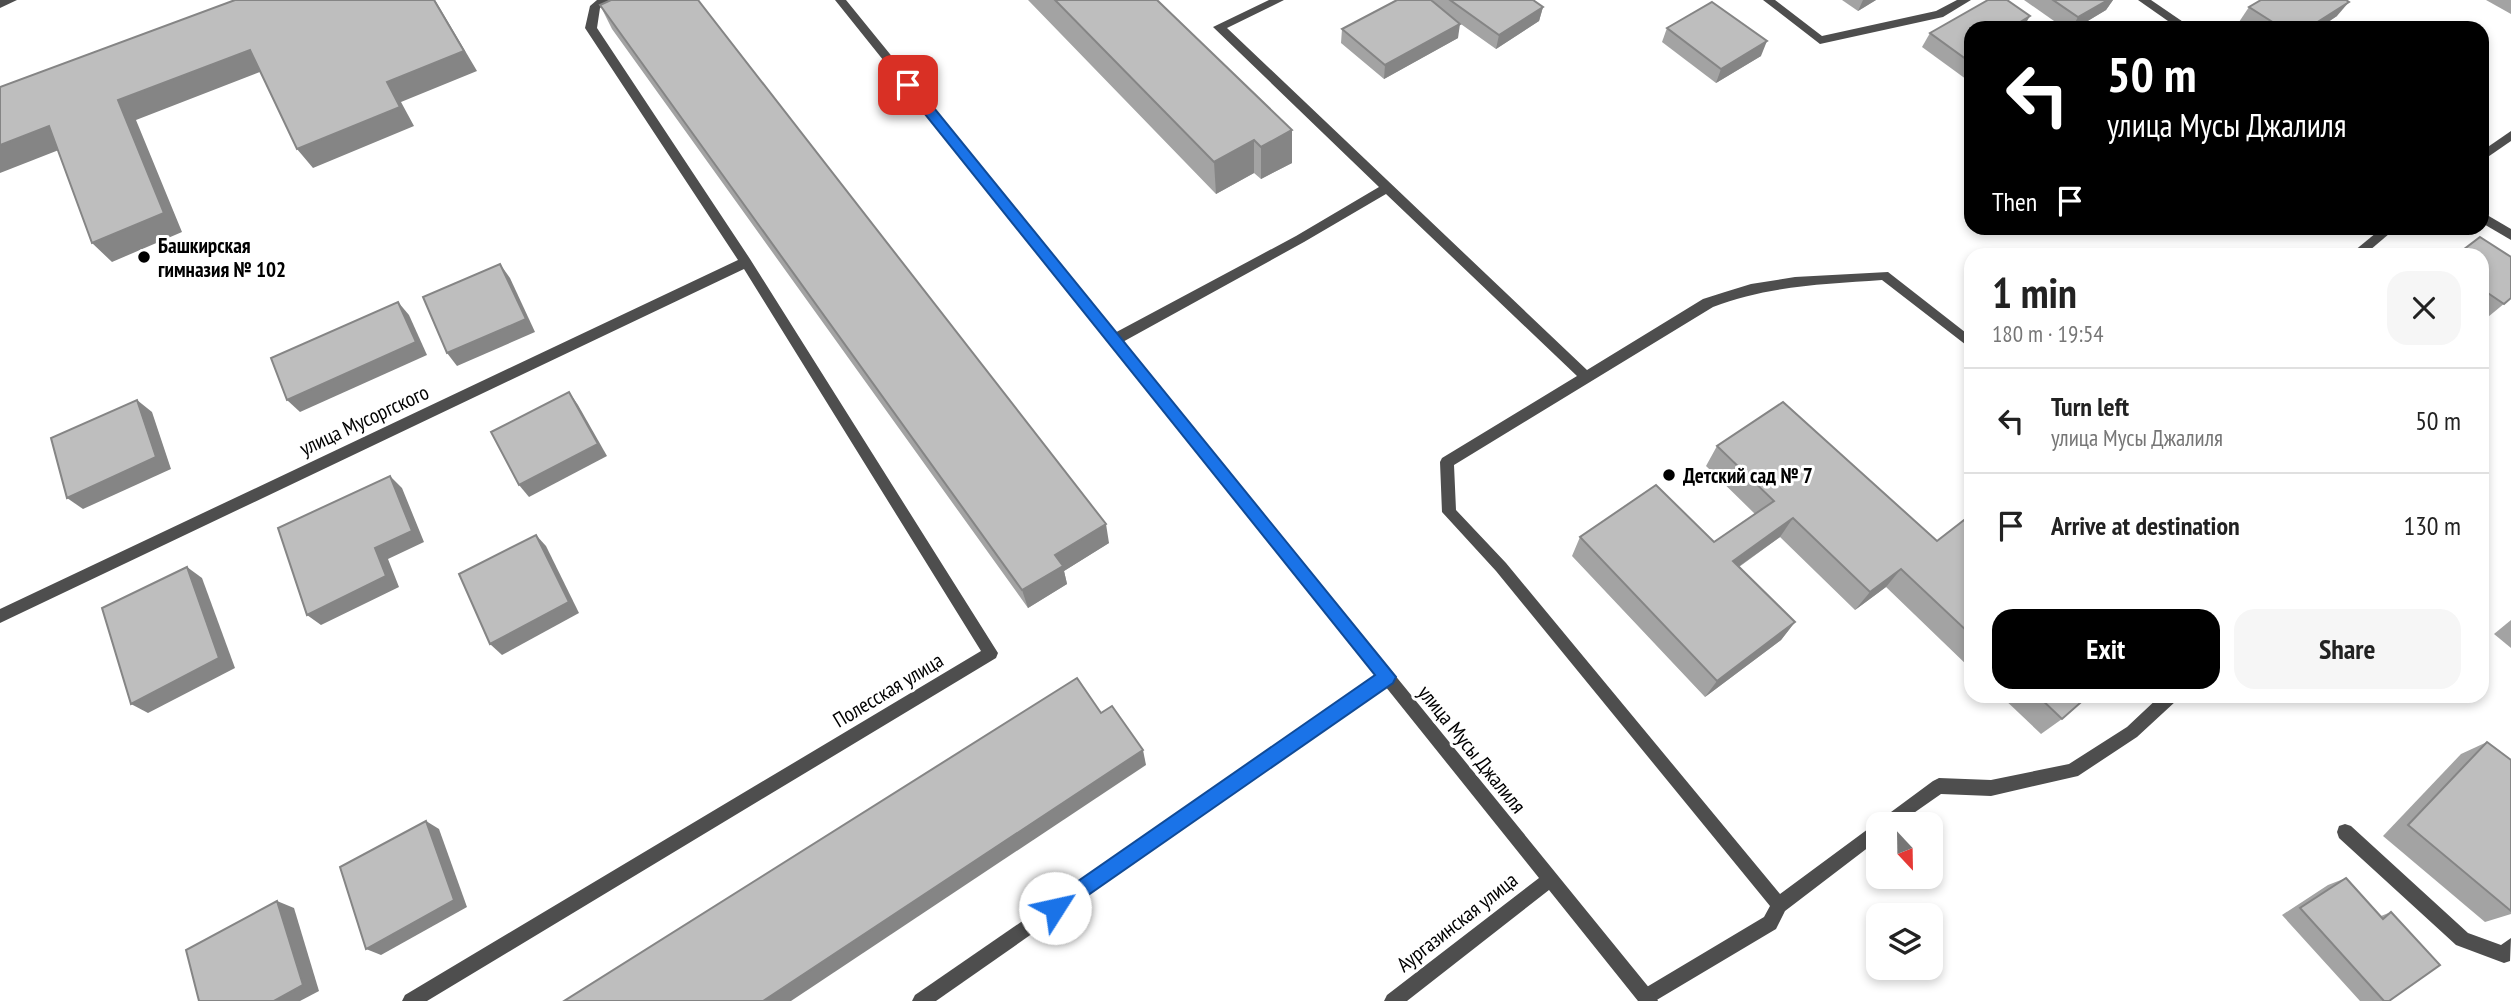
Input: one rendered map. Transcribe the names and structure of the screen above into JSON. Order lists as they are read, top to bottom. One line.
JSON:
{"streets":{"street":["улица Мусоргского","Полесская улица","улица Мусы Джалиля","Аургазинская улица"]},"crossings":[["улица Мусоргского","Полесская улица"],["улица Мусы Джалиля","Аургазинская улица"]],"places":["Башкирская гимназия № 102","Детский сад № 7"],"north":"bottom","page":{"turn":["50 m","улица Мусы Джалиля"],"then":"Then","heading":["1 min","180 m · 19:54"],"list":[{"name":"Turn left","note":"улица Мусы Джалиля","value":"50 m"},{"name":"Arrive at destination","value":"130 m"}],"buttons":["Exit","Share"]}}
